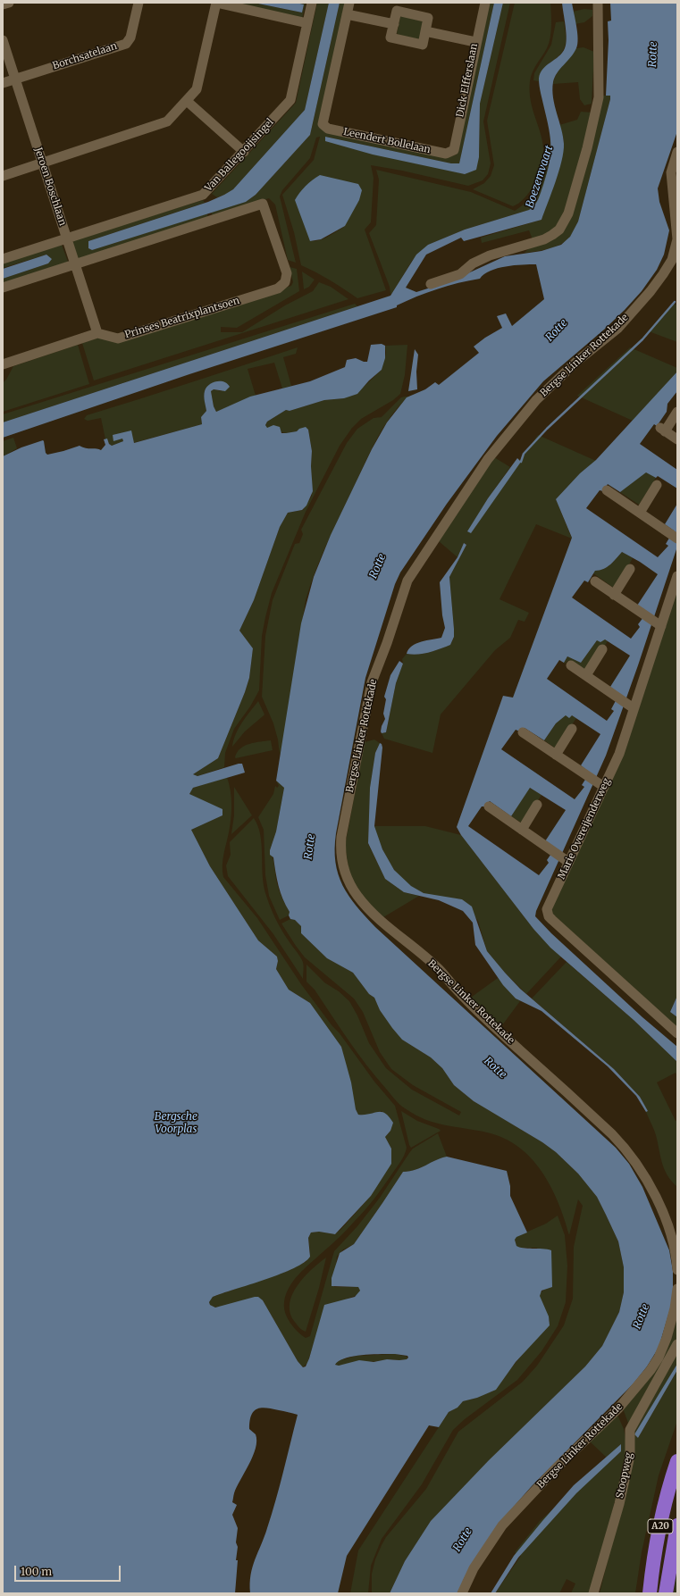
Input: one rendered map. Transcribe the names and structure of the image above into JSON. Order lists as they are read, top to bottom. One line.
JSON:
{"streets":{"highway":["A20"],"street":["Borchsatelaan","Dick Elfferslaan","Leendert Bollelaan","Van Ballegooijsingel","Jeroen Boschlaan","Prinses Beatrixplantsoen","Bergse Linker Rottekade","Marie Overeijenderweg","Stoopweg"]},"crossings":[["Borchsatelaan","Jeroen Boschlaan"],["Dick Elfferslaan","Leendert Bollelaan"],["Van Ballegooijsingel","Jeroen Boschlaan"],["Jeroen Boschlaan","Prinses Beatrixplantsoen"]],"water":["Rotte","Boezemvaart","Bergsche Voorplas"],"scale_bar":"100 m"}
